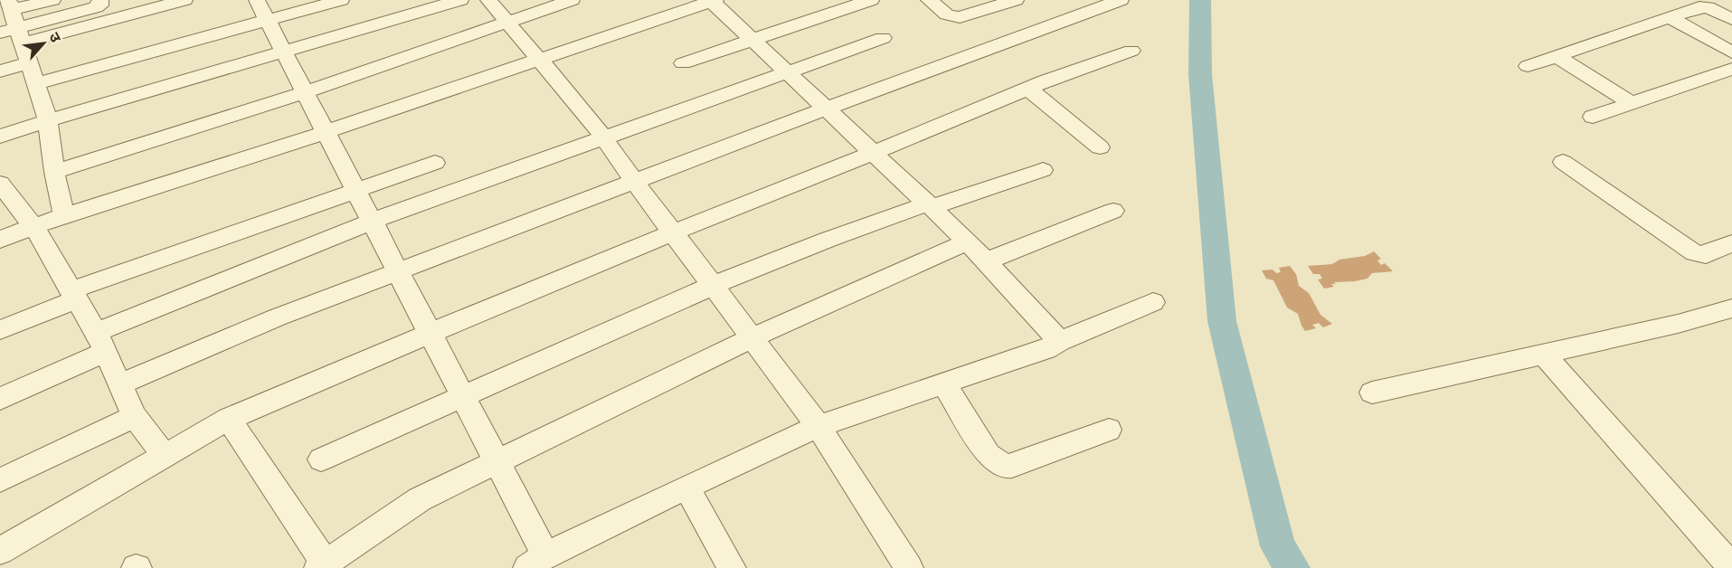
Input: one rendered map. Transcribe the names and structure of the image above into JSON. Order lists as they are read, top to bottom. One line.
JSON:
{"north":"top right"}
